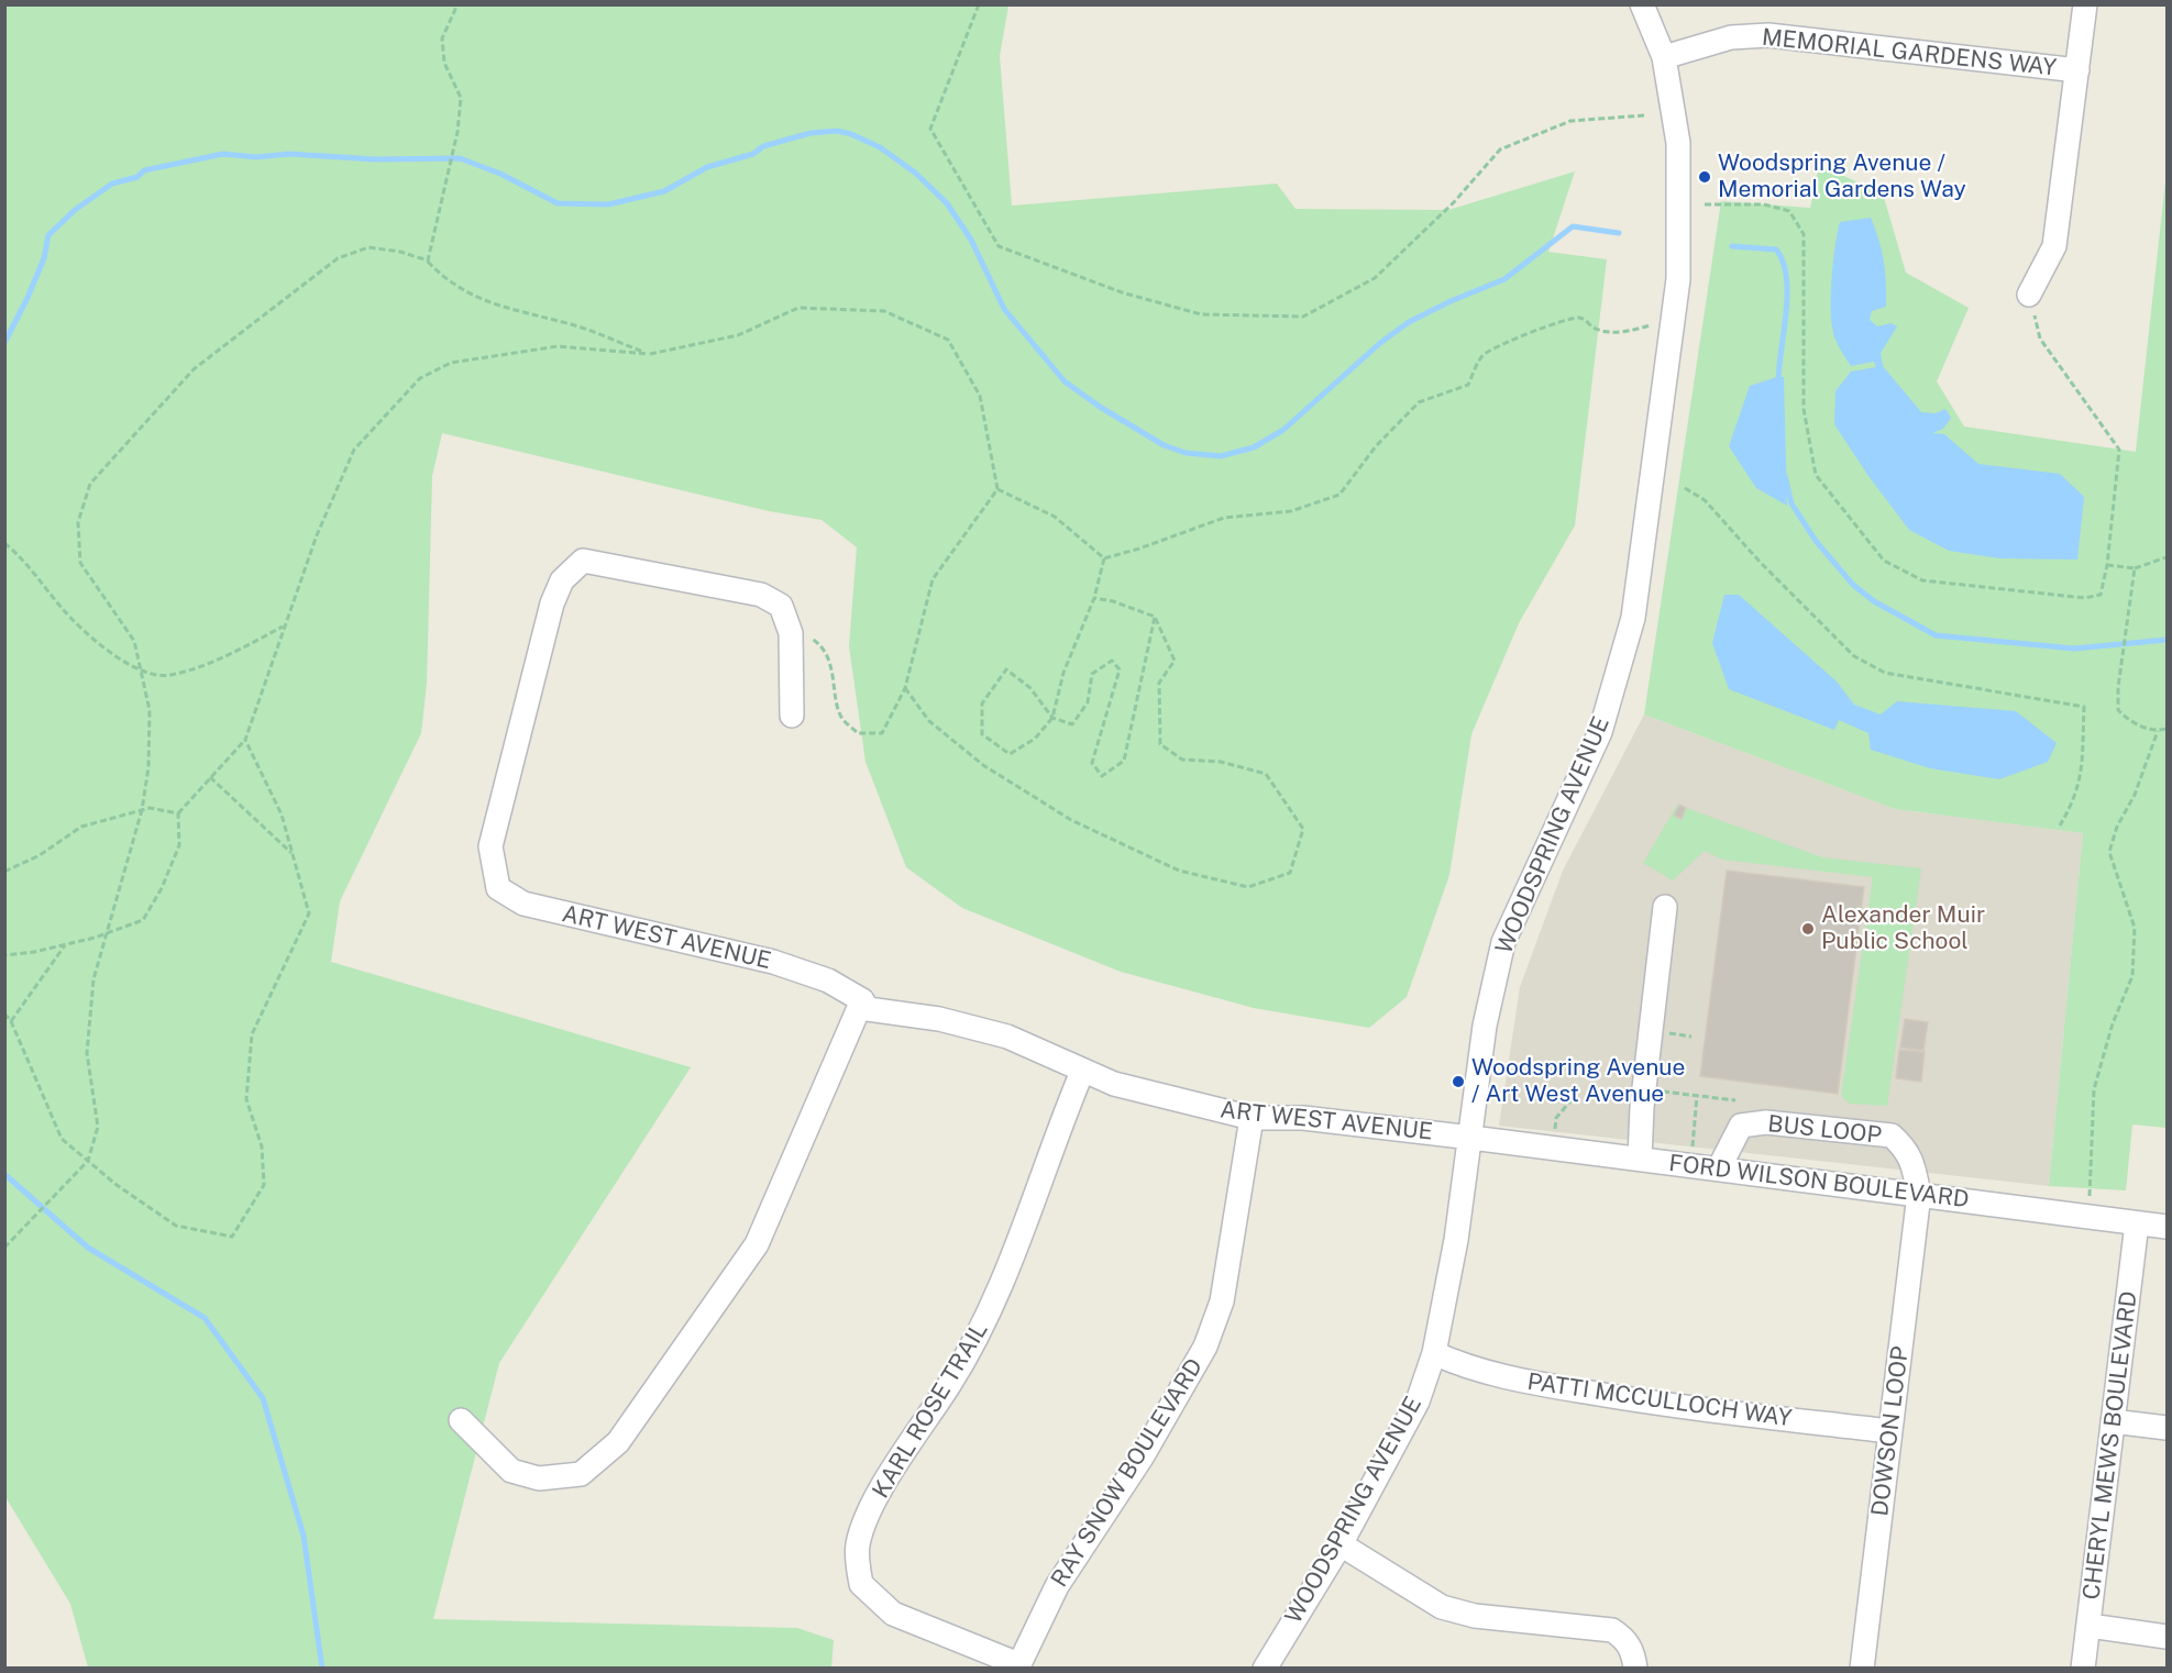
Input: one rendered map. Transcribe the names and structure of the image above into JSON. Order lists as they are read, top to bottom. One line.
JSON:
{"streets":{"street":["MEMORIAL GARDENS WAY","WOODSPRING AVENUE","ART WEST AVENUE","BUS LOOP","FORD WILSON BOULEVARD","PATTI MCCULLOCH WAY","KARL ROSE TRAIL","DOWSON LOOP","CHERYL MEWS BOULEVARD","RAY SNOW BOULEVARD"]},"crossings":[["MEMORIAL GARDENS WAY","WOODSPRING AVENUE"],["WOODSPRING AVENUE","ART WEST AVENUE"],["WOODSPRING AVENUE","FORD WILSON BOULEVARD"],["WOODSPRING AVENUE","PATTI MCCULLOCH WAY"],["ART WEST AVENUE","FORD WILSON BOULEVARD"],["ART WEST AVENUE","KARL ROSE TRAIL"],["ART WEST AVENUE","RAY SNOW BOULEVARD"],["BUS LOOP","FORD WILSON BOULEVARD"],["BUS LOOP","DOWSON LOOP"],["FORD WILSON BOULEVARD","DOWSON LOOP"],["FORD WILSON BOULEVARD","CHERYL MEWS BOULEVARD"],["PATTI MCCULLOCH WAY","DOWSON LOOP"],["KARL ROSE TRAIL","RAY SNOW BOULEVARD"]],"places":["Woodspring Avenue / Memorial Gardens Way","Alexander Muir Public School","Woodspring Avenue / Art West Avenue"]}
